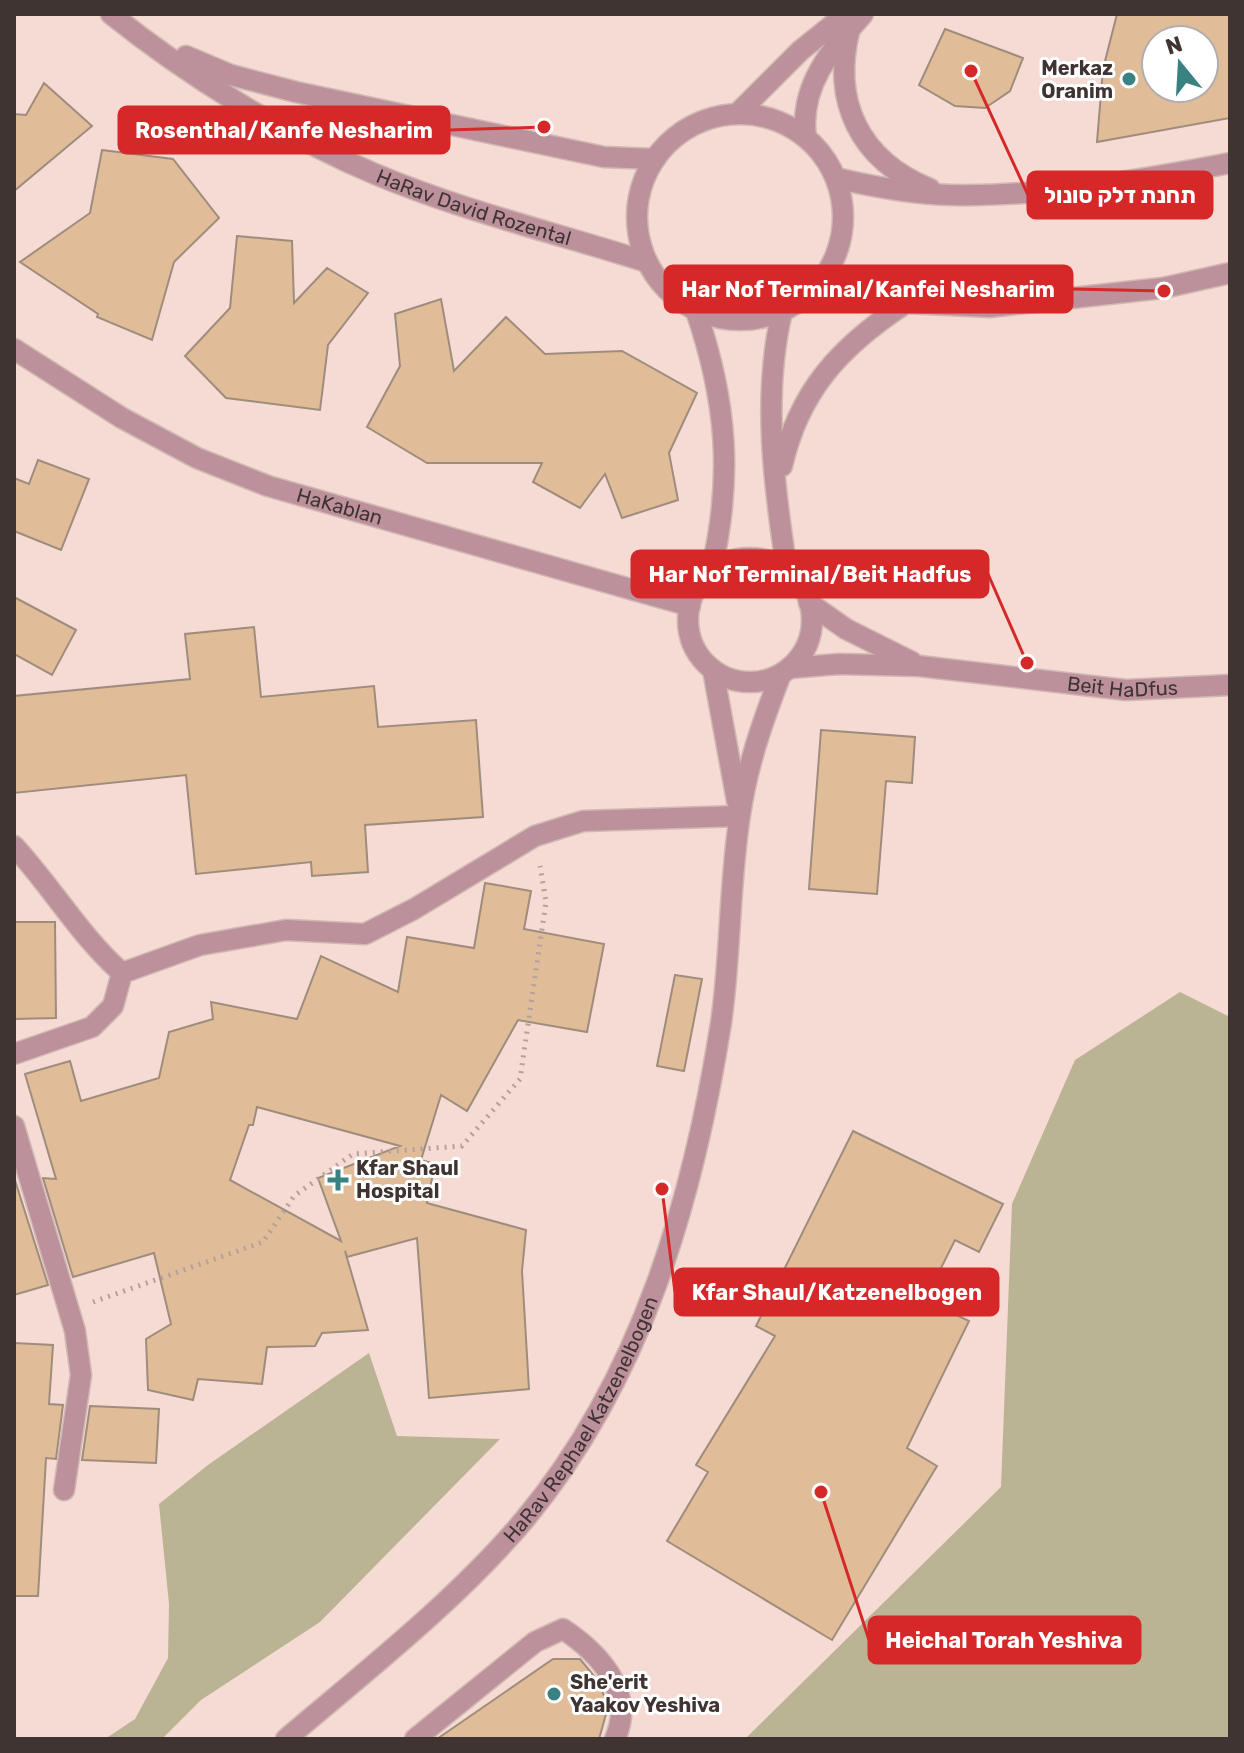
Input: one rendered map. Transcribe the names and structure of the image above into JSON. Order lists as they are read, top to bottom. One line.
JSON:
{"streets":{"street":["HaRav David Rozental","HaKablan","Beit HaDfus","HaRav Rephael Katzenelbogen"]},"crossings":[["HaKablan","Beit HaDfus"],["HaKablan","HaRav Rephael Katzenelbogen"],["Beit HaDfus","HaRav Rephael Katzenelbogen"]],"places":{"other":["תחנת דלק סונול","Merkaz Oranim","Rosenthal/Kanfe Nesharim","Har Nof Terminal/Kanfei Nesharim","Har Nof Terminal/Beit Hadfus","Kfar Shaul/Katzenelbogen","Heichal Torah Yeshiva","She'erit Yaakov Yeshiva"],"health":["Kfar Shaul Hospital"]},"north":"top"}
